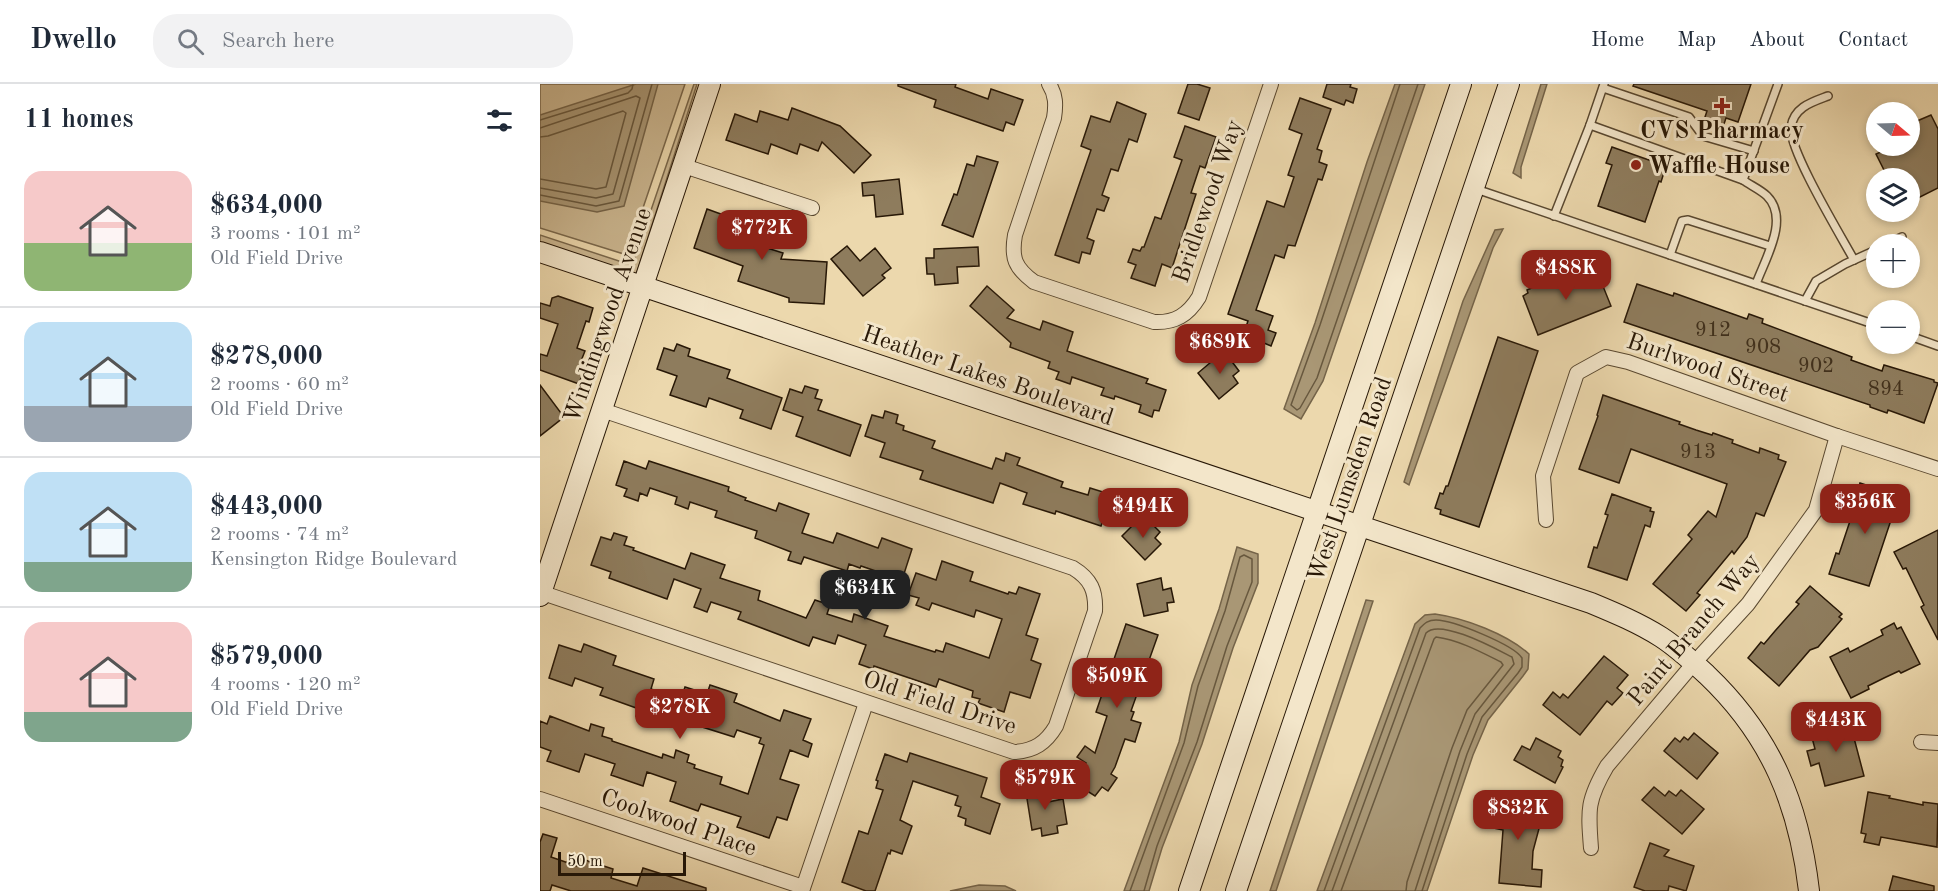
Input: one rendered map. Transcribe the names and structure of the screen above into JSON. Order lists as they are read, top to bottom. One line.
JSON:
{"streets":{"street":["Bridlewood Way","Windingwood Avenue","Burlwood Street","Heather Lakes Boulevard","West Lumsden Road","Paint Branch Way","Old Field Drive","Coolwood Place"]},"crossings":[["Windingwood Avenue","Heather Lakes Boulevard"],["Windingwood Avenue","Old Field Drive"],["Burlwood Street","Paint Branch Way"],["Heather Lakes Boulevard","West Lumsden Road"],["Heather Lakes Boulevard","Paint Branch Way"]],"places":{"health":["CVS Pharmacy"],"other":["Waffle House"]},"house_numbers":["912","908","902","894","913"],"scale_bar":"50 m","north":"right","page":{"header":"Dwello","search":"Search here","nav":["Home","Map","About","Contact"],"heading":"11 homes","map_buttons":["+","−"],"list":[{"name":"$634,000","note":"3 rooms · 101 m² · Old Field Drive"},{"name":"$278,000","note":"2 rooms · 60 m² · Old Field Drive"},{"name":"$443,000","note":"2 rooms · 74 m² · Kensington Ridge Boulevard"},{"name":"$579,000","note":"4 rooms · 120 m² · Old Field Drive"}],"price":["$772K","$488K","$689K","$356K","$494K","$634K","$509K","$278K","$443K","$579K","$832K"],"scale":"50 m"}}
